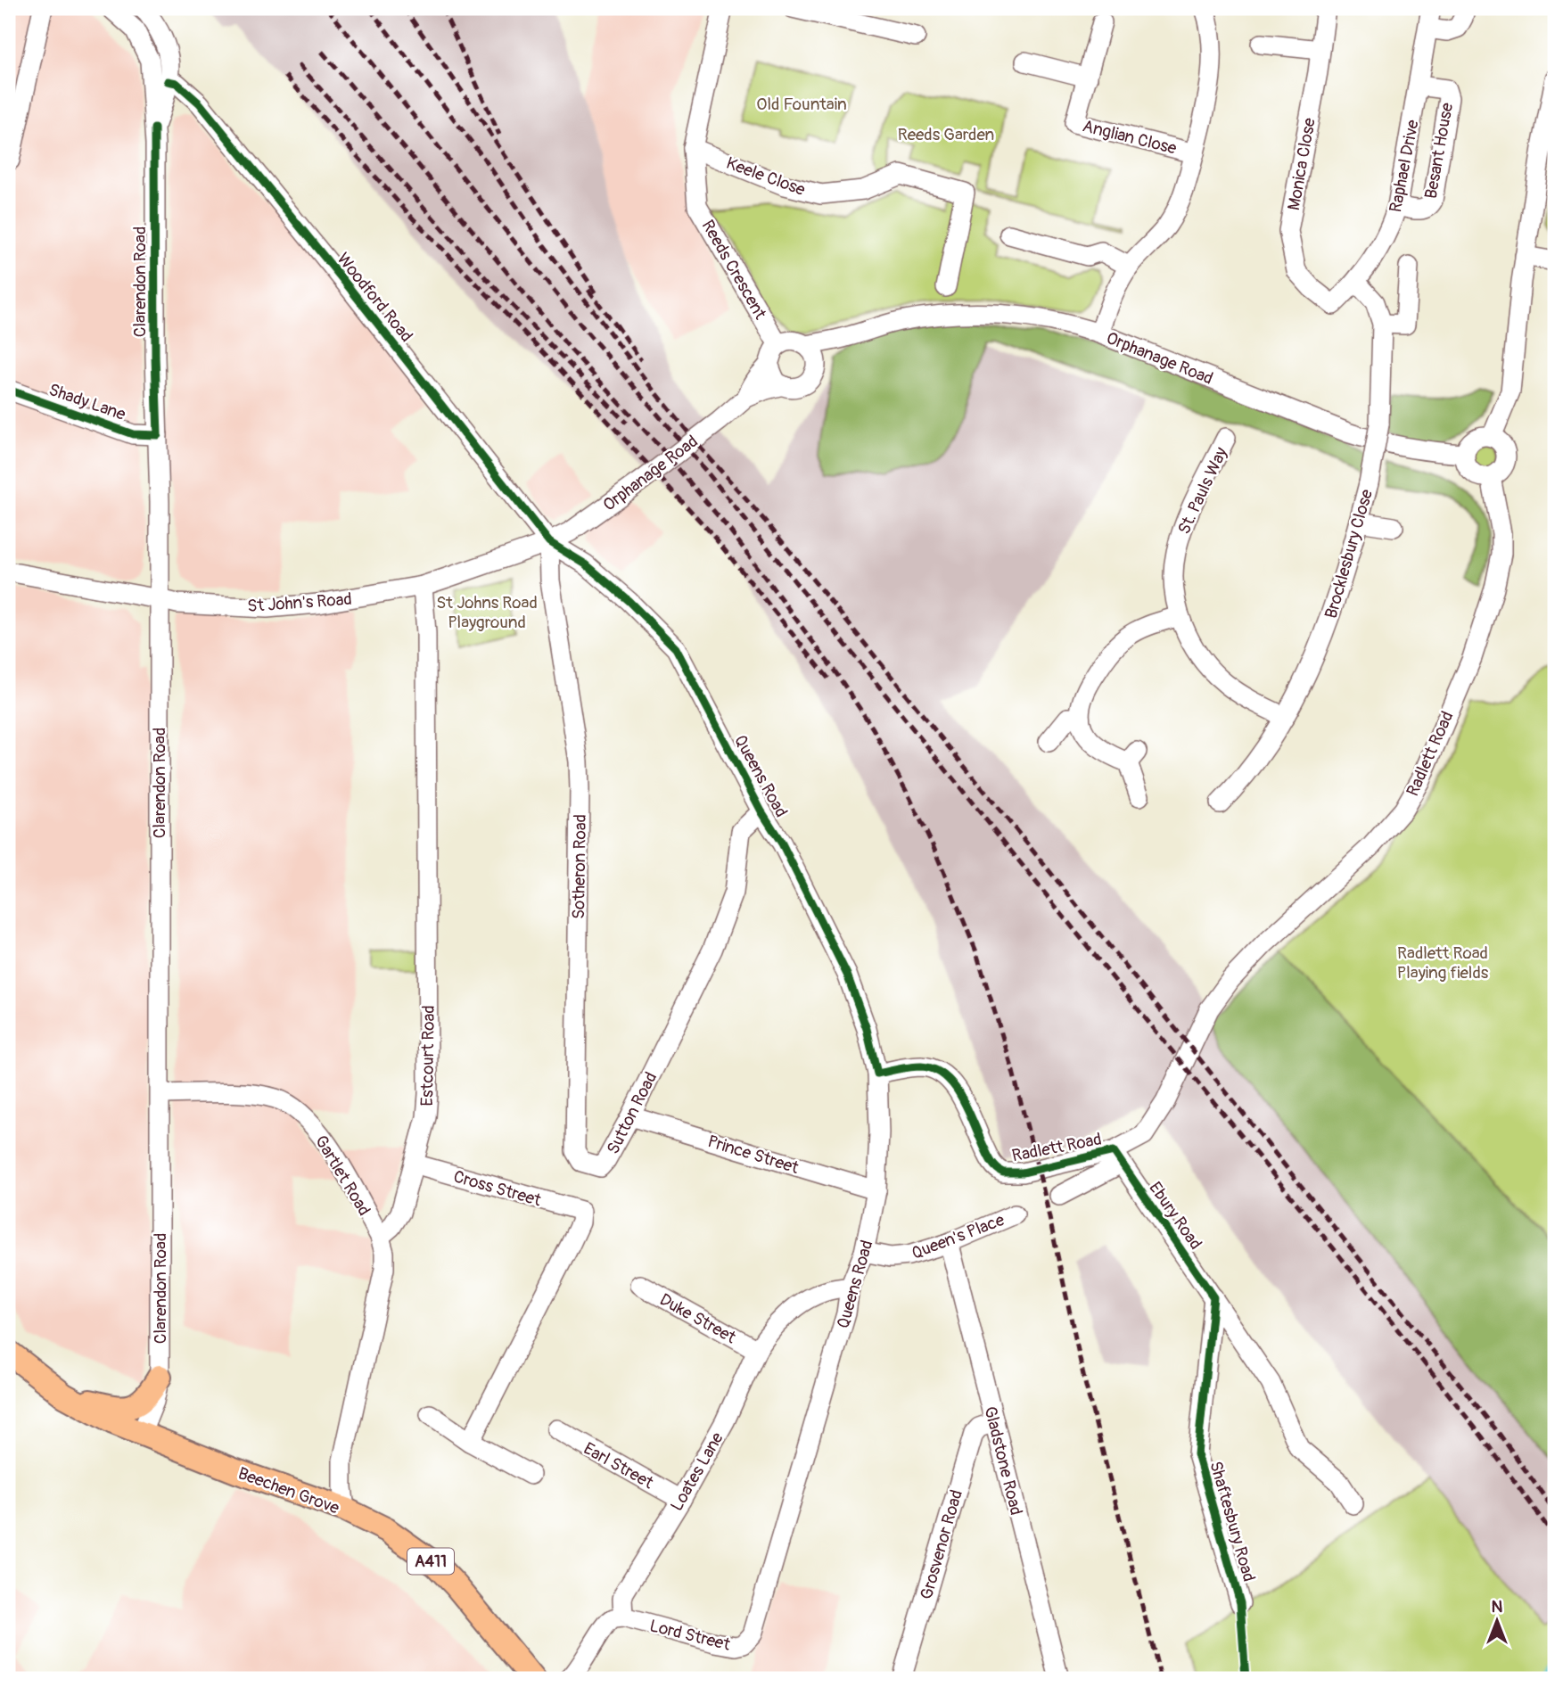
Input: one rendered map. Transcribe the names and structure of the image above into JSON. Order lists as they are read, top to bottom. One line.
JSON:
{"streets":{"main road":["Beechen Grove","A411"],"street":["Anglian Close","Besant House","Monica Close","Raphael Drive","Keele Close","Reeds Crescent","Clarendon Road","Woodford Road","Orphanage Road","Shady Lane","St. Pauls Way","Brocklesbury Close","St John's Road","Radlett Road","Queens Road","Sotheron Road","Estcourt Road","Sutton Road","Prince Street","Gartlet Road","Cross Street","Ebury Road","Queen's Place","Duke Street","Gladstone Road","Earl Street","Loates Lane","Shaftesbury Road","Grosvenor Road","Lord Street"]},"crossings":[["Besant House","Raphael Drive"],["Monica Close","Raphael Drive"],["Raphael Drive","Brocklesbury Close"],["Keele Close","Reeds Crescent"],["Reeds Crescent","Orphanage Road"],["Clarendon Road","Woodford Road"],["Clarendon Road","Shady Lane"],["Clarendon Road","St John's Road"],["Clarendon Road","Gartlet Road"],["Clarendon Road","Beechen Grove"],["Woodford Road","Orphanage Road"],["Woodford Road","St John's Road"],["Woodford Road","Queens Road"],["Woodford Road","Sotheron Road"],["Orphanage Road","St John's Road"],["Orphanage Road","Radlett Road"],["Orphanage Road","Queens Road"],["Orphanage Road","Sotheron Road"],["St. Pauls Way","Brocklesbury Close"],["St John's Road","Queens Road"],["St John's Road","Sotheron Road"],["St John's Road","Estcourt Road"],["Radlett Road","Queens Road"],["Radlett Road","Ebury Road"],["Queens Road","Sotheron Road"],["Queens Road","Sutton Road"],["Queens Road","Prince Street"],["Queens Road","Queen's Place"],["Queens Road","Loates Lane"],["Queens Road","Lord Street"],["Sotheron Road","Sutton Road"],["Estcourt Road","Gartlet Road"],["Estcourt Road","Cross Street"],["Sutton Road","Prince Street"],["Ebury Road","Shaftesbury Road"],["Queen's Place","Gladstone Road"],["Duke Street","Loates Lane"],["Gladstone Road","Grosvenor Road"],["Earl Street","Loates Lane"],["Loates Lane","Lord Street"]],"parks":["Old Fountain","Reeds Garden","St Johns Road Playground","Radlett Road Playing fields"],"north":"top"}
